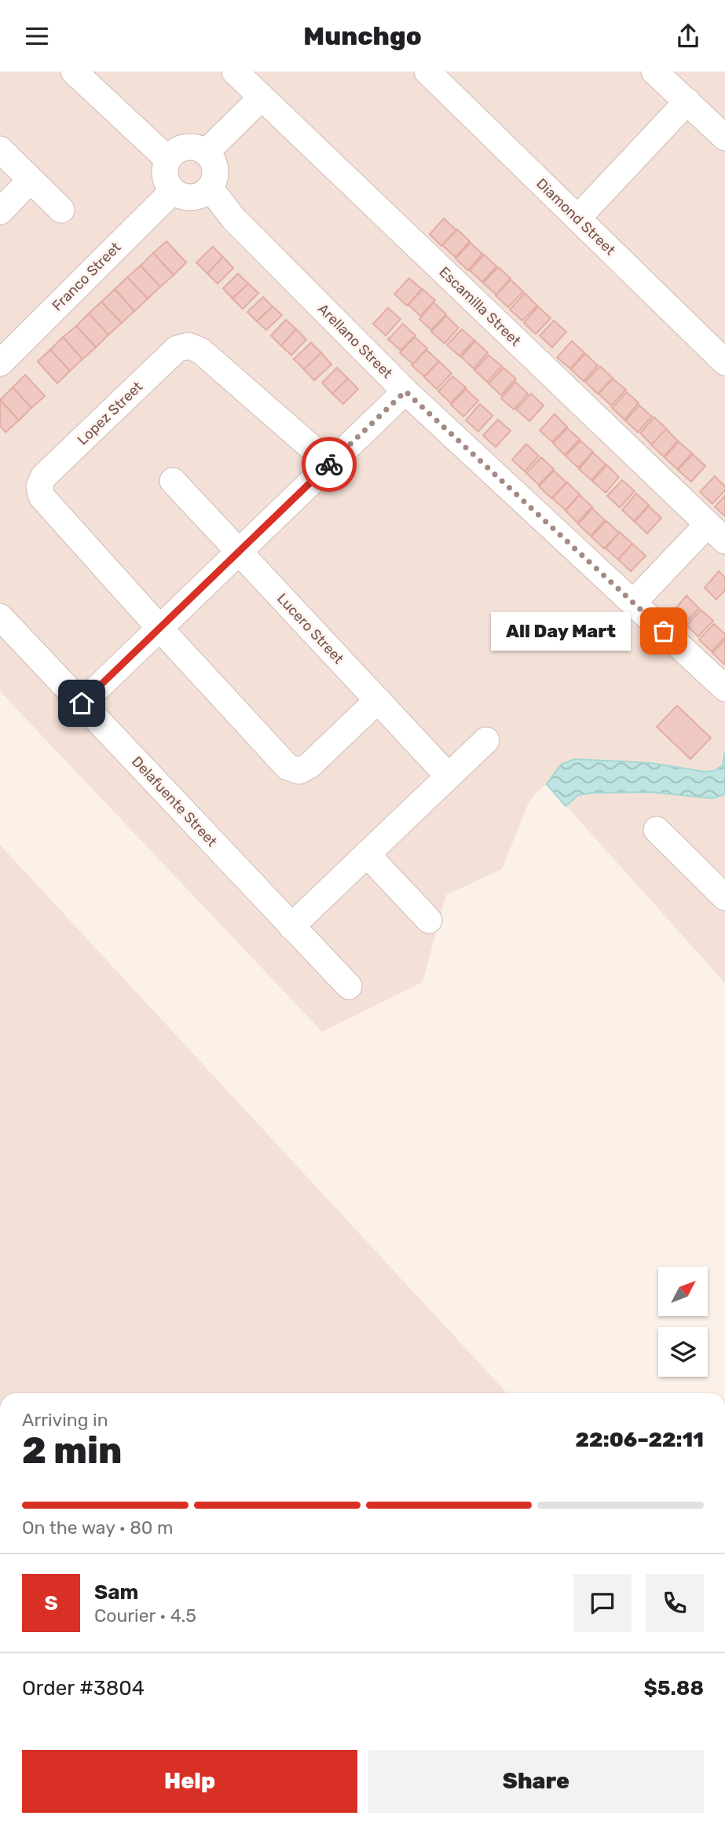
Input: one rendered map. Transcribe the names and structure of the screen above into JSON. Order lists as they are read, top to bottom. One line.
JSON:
{"streets":{"street":["Diamond Street","Franco Street","Escamilla Street","Arellano Street","Lopez Street","Lucero Street","Delafuente Street"]},"crossings":[["Franco Street","Arellano Street"]],"places":["All Day Mart"],"north":"top right","page":{"header":"Munchgo","bubble":"All Day Mart","heading":["2 min","Arriving in","22:06–22:11"],"panel":["Sam","Courier · 4.5","Order #3804","$5.88"],"bar":"On the way · 80 m","round":"S","buttons":["Help","Share"]}}
